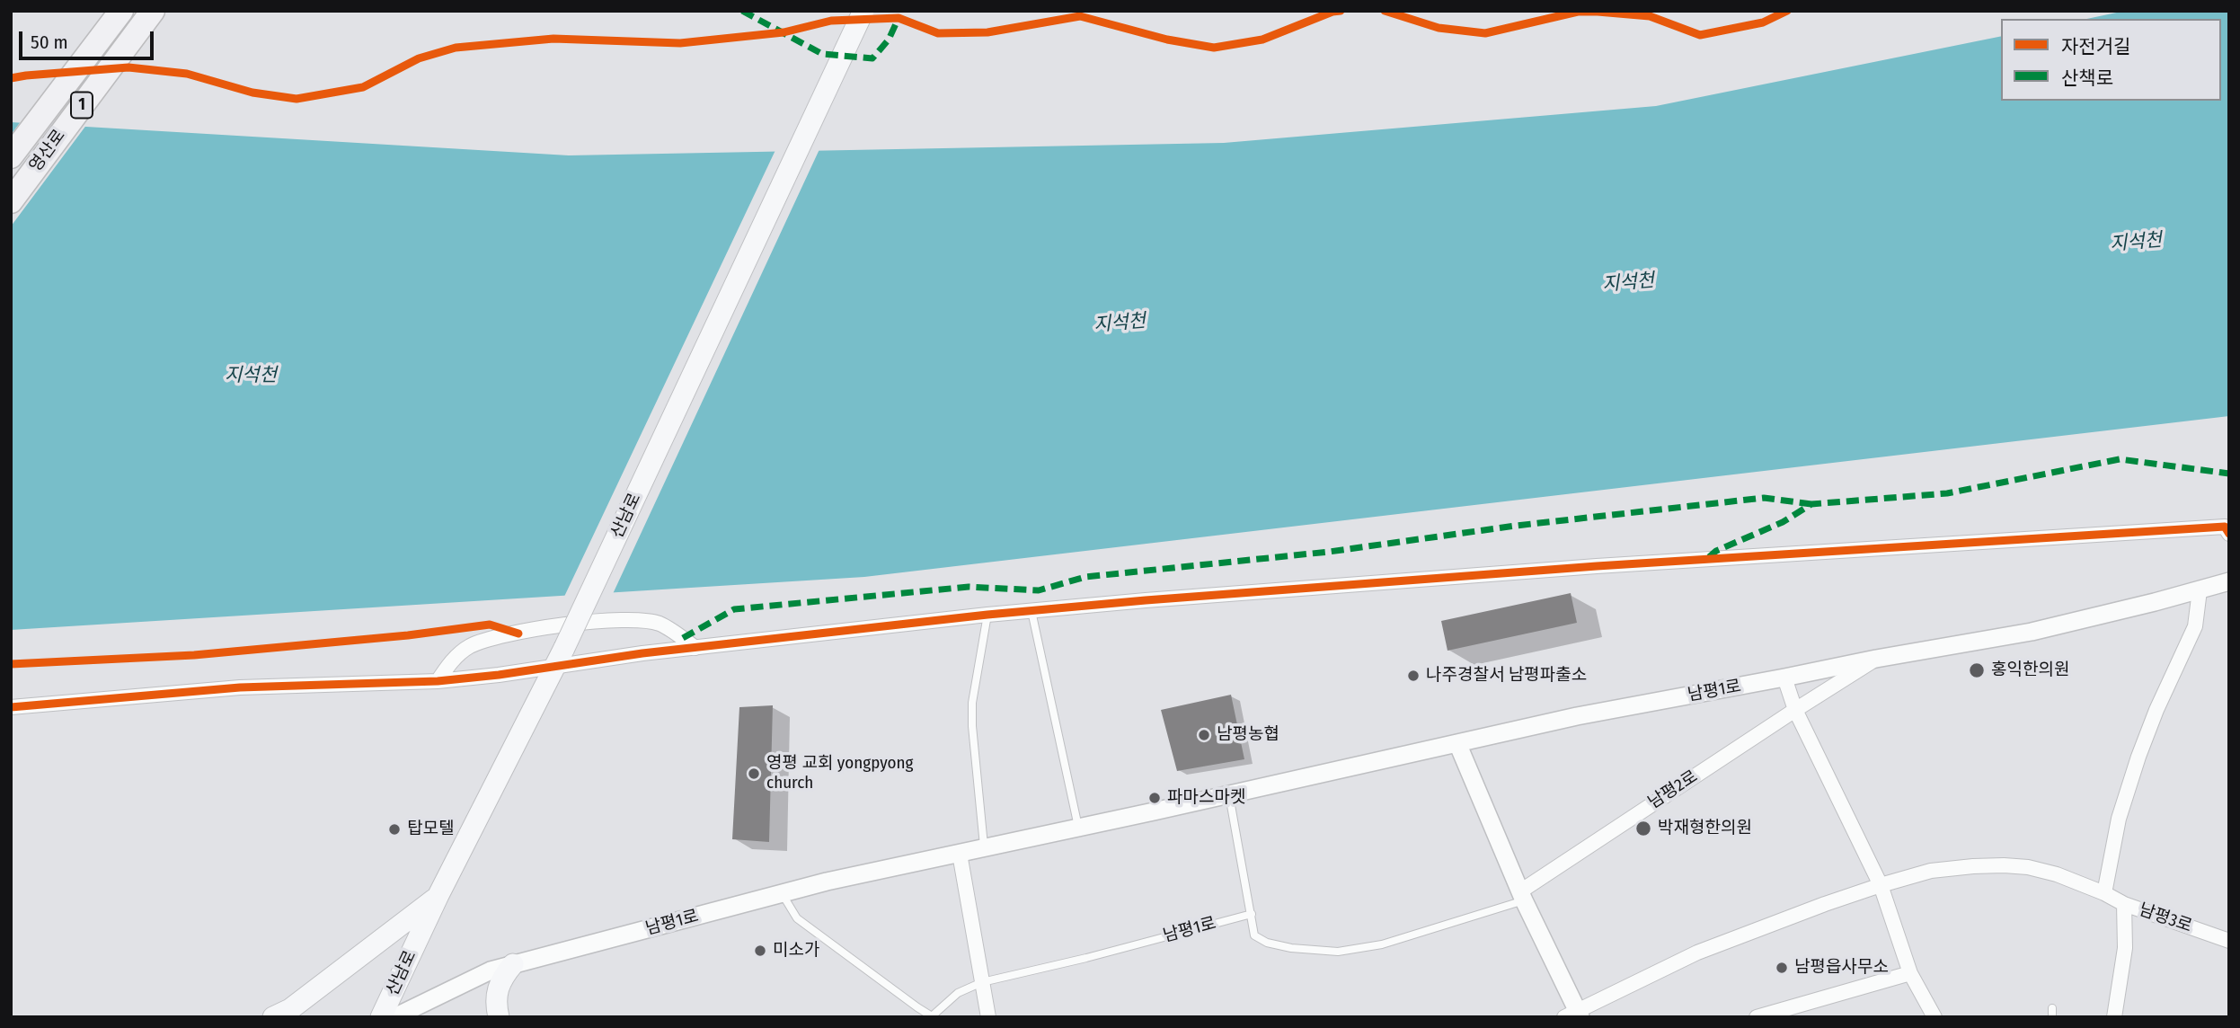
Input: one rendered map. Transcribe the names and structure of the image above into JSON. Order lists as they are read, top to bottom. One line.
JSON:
{"streets":{"highway":["1","영산로"],"main road":["산남로"],"street":["남평1로","남평2로","남평3로"]},"crossings":[["남평1로","남평2로"]],"water":["지석천"],"places":["홍익한의원","나주경찰서 남평파출소","남평농협","영평 교회 yongpyong church","파마스마켓","박재형한의원","탑모텔","미소가","남평읍사무소"],"legend":["자전거길","산책로"],"scale_bar":"50 m"}
